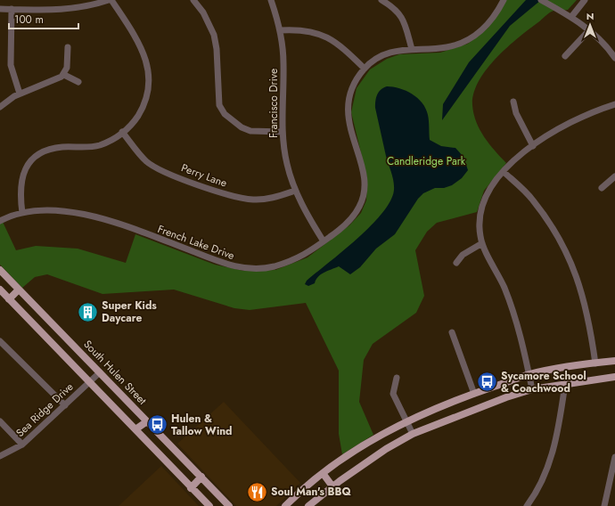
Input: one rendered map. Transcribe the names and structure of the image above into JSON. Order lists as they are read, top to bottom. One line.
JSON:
{"streets":{"main road":["South Hulen Street"],"street":["Francisco Drive","Perry Lane","French Lake Drive","Sea Ridge Drive"]},"crossings":[["Francisco Drive","Perry Lane"],["Francisco Drive","French Lake Drive"],["South Hulen Street","Sea Ridge Drive"]],"parks":["Candleridge Park"],"places":{"building":["Super Kids Daycare"],"bus stop":["Sycamore School & Coachwood","Hulen & Tallow Wind"],"restaurant":["Soul Man's BBQ"]},"scale_bar":"100 m","north":"top"}
